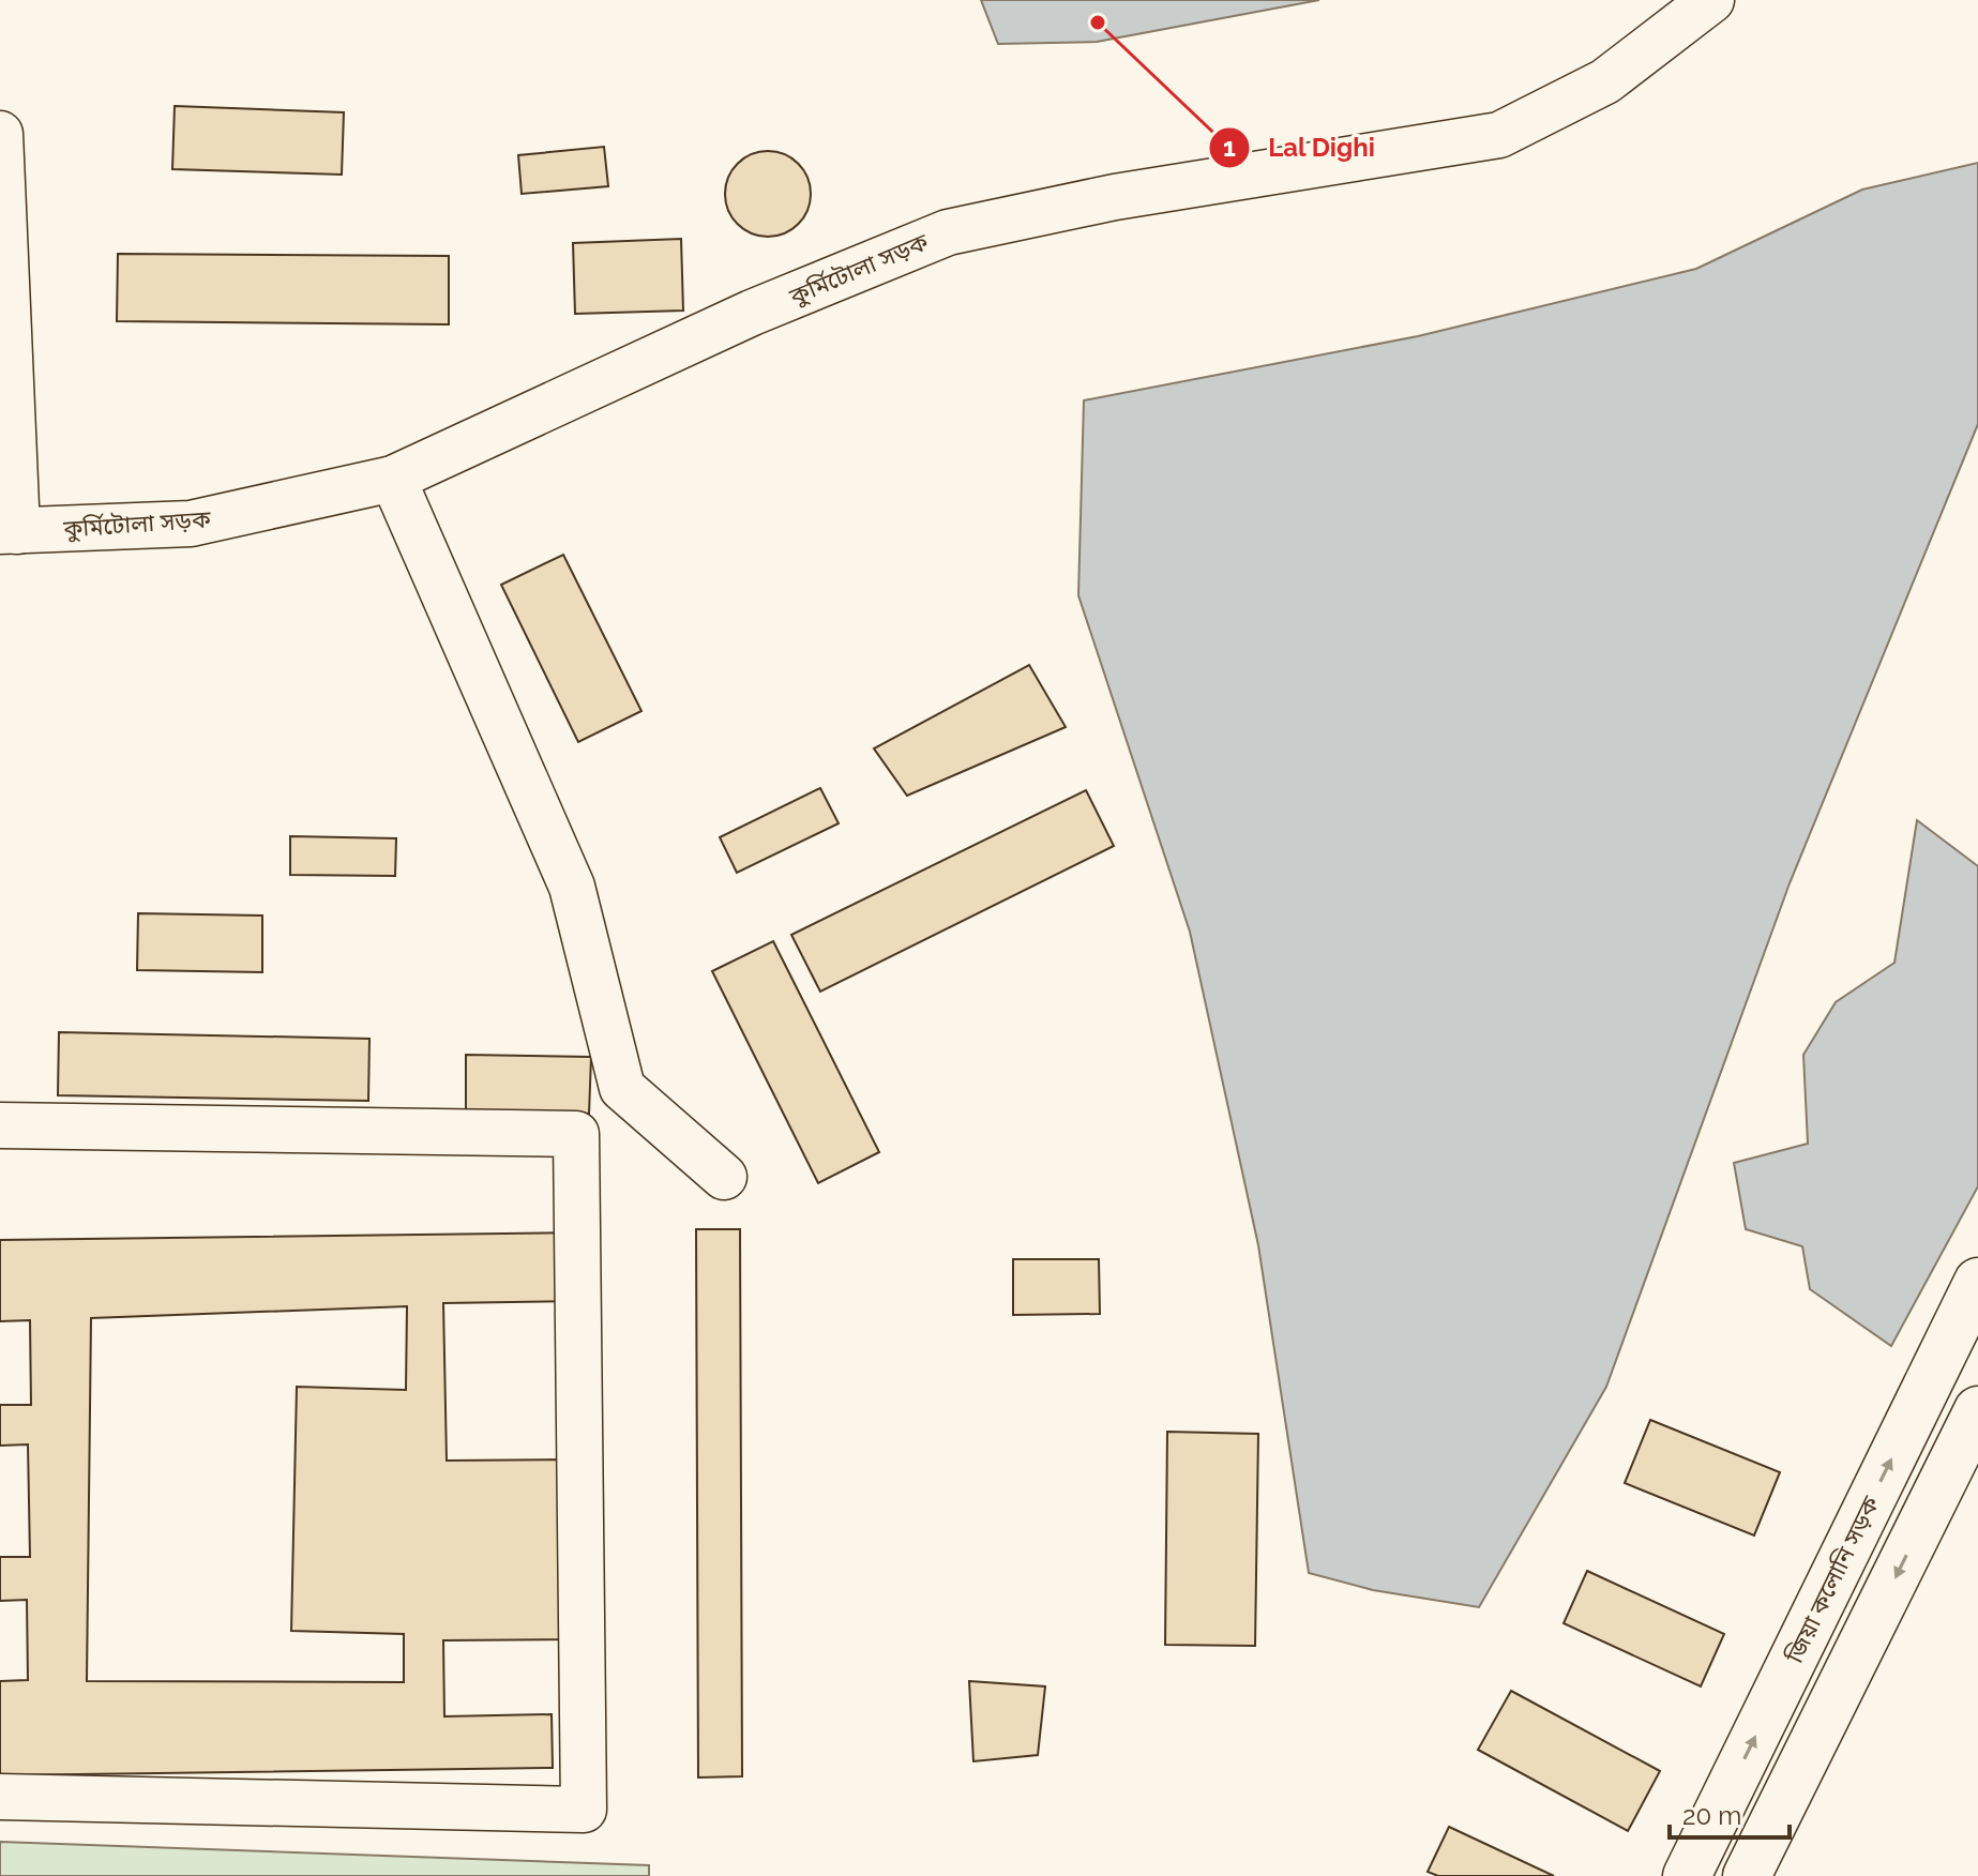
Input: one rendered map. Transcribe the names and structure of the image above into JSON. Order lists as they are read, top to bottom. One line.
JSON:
{"streets":{"main road":["জিয়া কলোনি সড়ক"],"street":["কুর্মিটোলা সড়ক"]},"places":["Lal Dighi"],"scale_bar":"20 m"}
